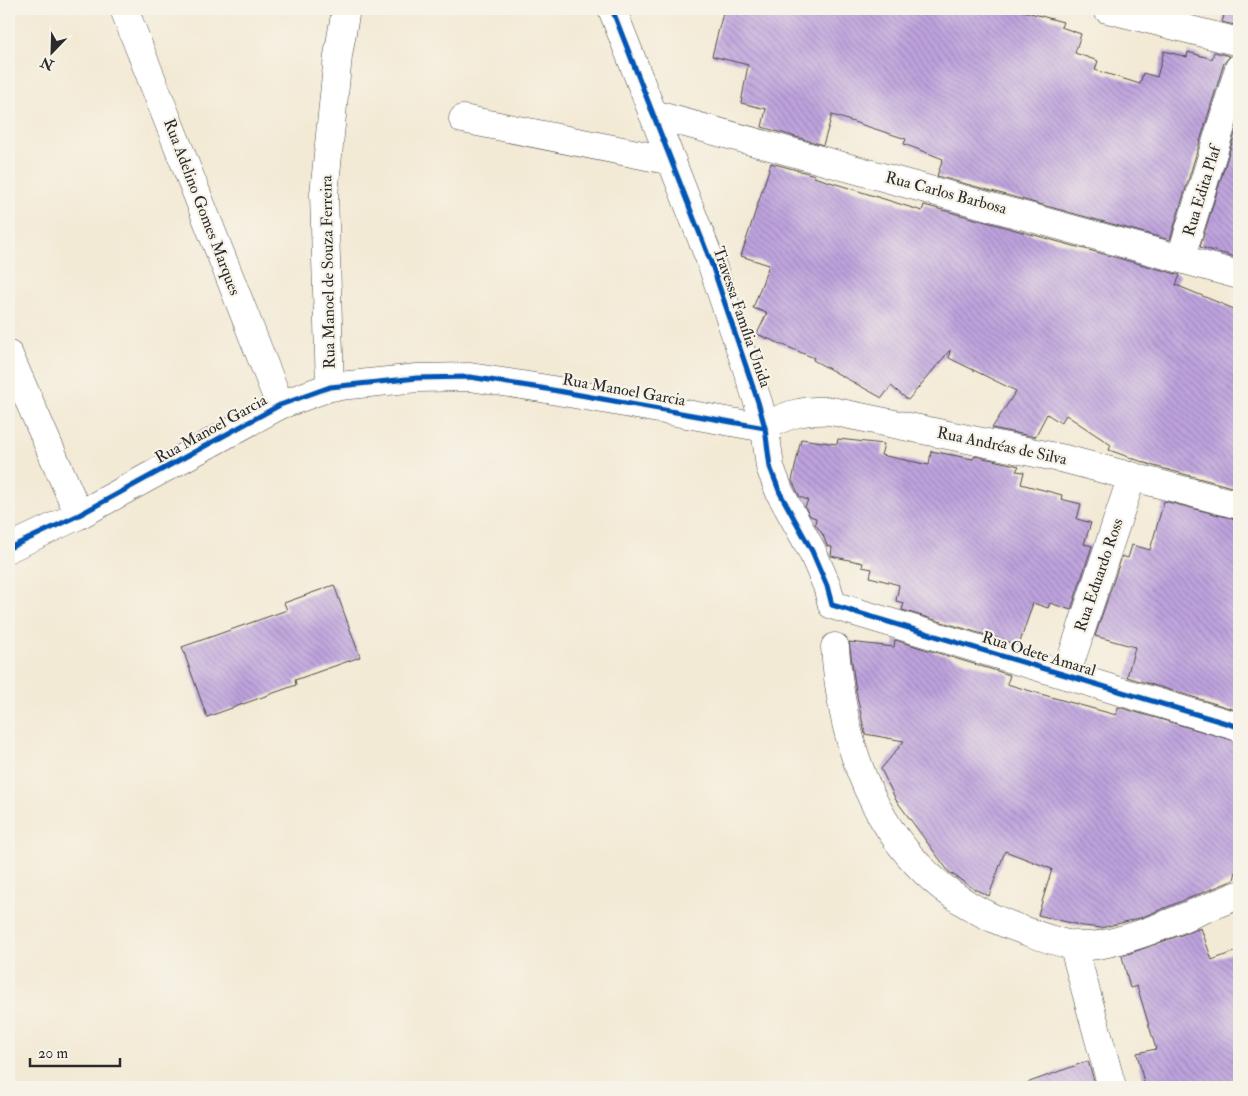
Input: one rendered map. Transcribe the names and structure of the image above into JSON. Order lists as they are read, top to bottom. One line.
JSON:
{"streets":{"street":["Rua Edita Plaf","Rua Carlos Barbosa","Rua Adelino Gomes Marques","Rua Manoel de Souza Ferreira","Travessa Família Unida","Rua Manoel Garcia","Rua Andréas de Silva","Rua Eduardo Ross","Rua Odete Amaral"]},"crossings":[["Rua Edita Plaf","Rua Carlos Barbosa"],["Rua Carlos Barbosa","Travessa Família Unida"],["Rua Adelino Gomes Marques","Rua Manoel Garcia"],["Rua Manoel de Souza Ferreira","Rua Manoel Garcia"],["Travessa Família Unida","Rua Manoel Garcia"],["Travessa Família Unida","Rua Andréas de Silva"],["Travessa Família Unida","Rua Odete Amaral"],["Rua Manoel Garcia","Rua Andréas de Silva"],["Rua Andréas de Silva","Rua Eduardo Ross"],["Rua Eduardo Ross","Rua Odete Amaral"]],"scale_bar":"20 m","north":"bottom left"}
